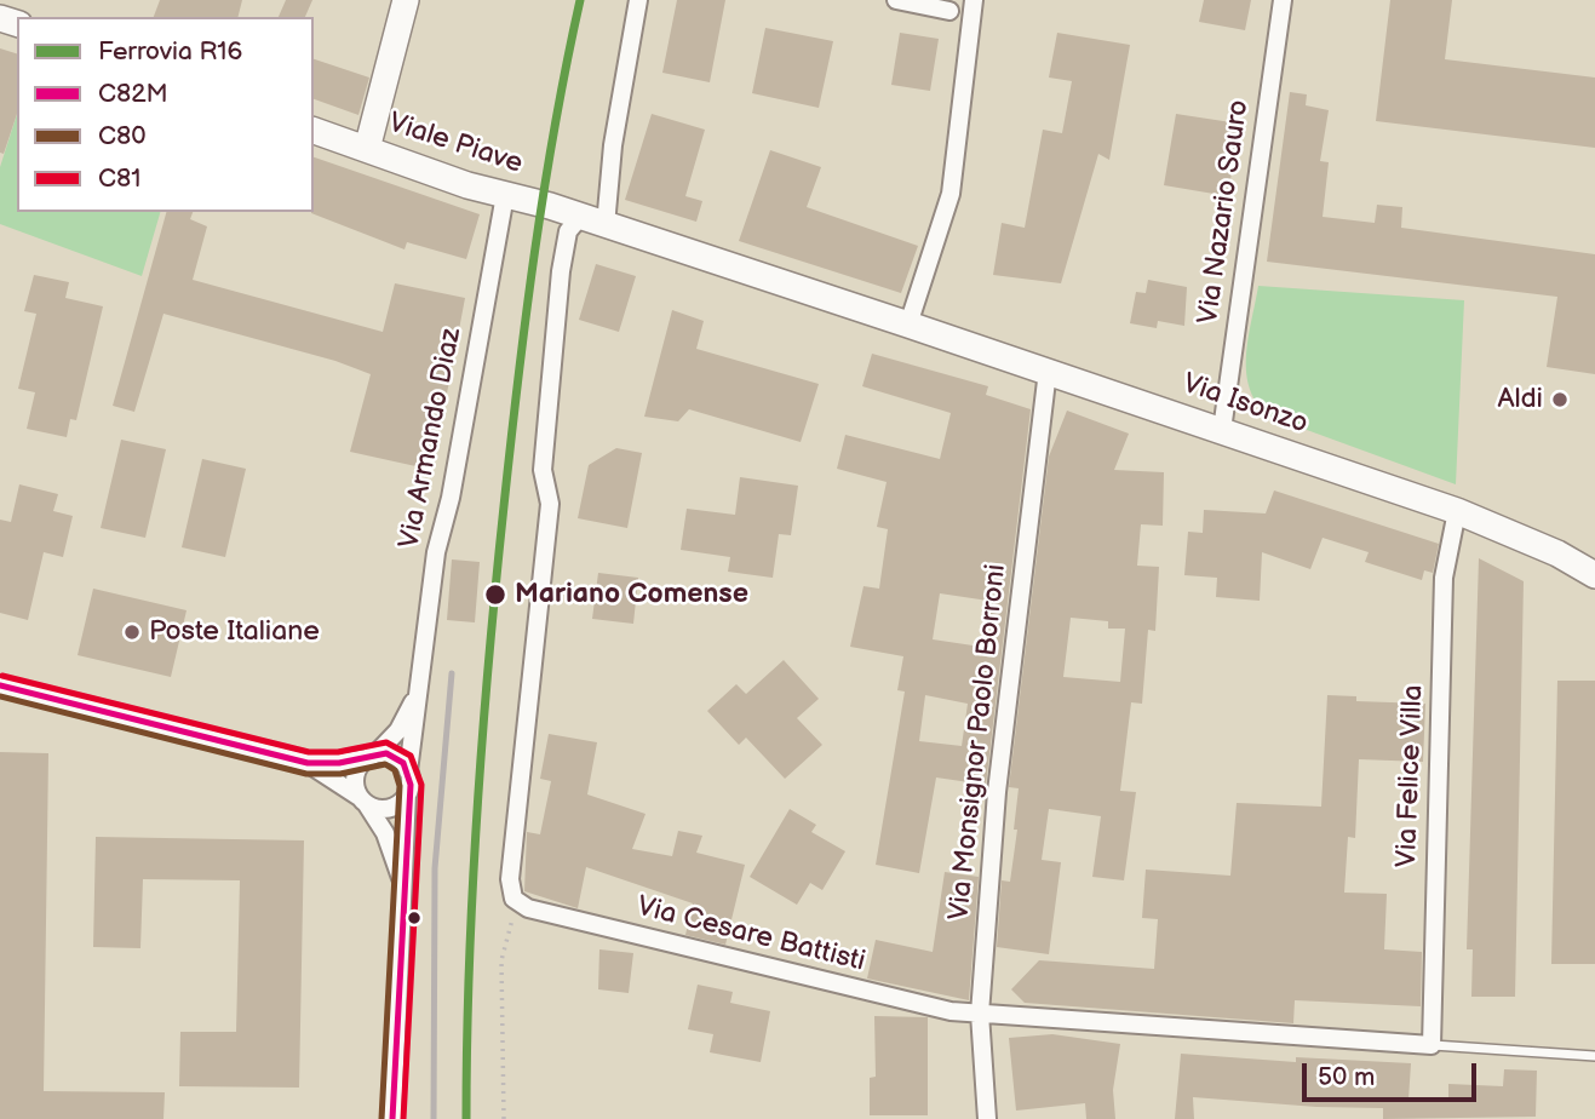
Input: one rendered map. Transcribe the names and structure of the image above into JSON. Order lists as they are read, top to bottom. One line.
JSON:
{"streets":{"street":["Viale Piave","Via Nazario Sauro","Via Isonzo","Via Armando Diaz","Via Monsignor Paolo Borroni","Via Felice Villa","Via Cesare Battisti"]},"crossings":[["Viale Piave","Via Isonzo"],["Viale Piave","Via Armando Diaz"],["Via Nazario Sauro","Via Isonzo"],["Via Isonzo","Via Monsignor Paolo Borroni"],["Via Isonzo","Via Felice Villa"],["Via Monsignor Paolo Borroni","Via Cesare Battisti"],["Via Felice Villa","Via Cesare Battisti"]],"places":["Aldi","Mariano Comense","Poste Italiane"],"lines":["rail line R16","transit line C81","transit line C82M","transit line C80"],"legend":["Ferrovia R16","C82M","C80","C81"],"scale_bar":"50 m"}
